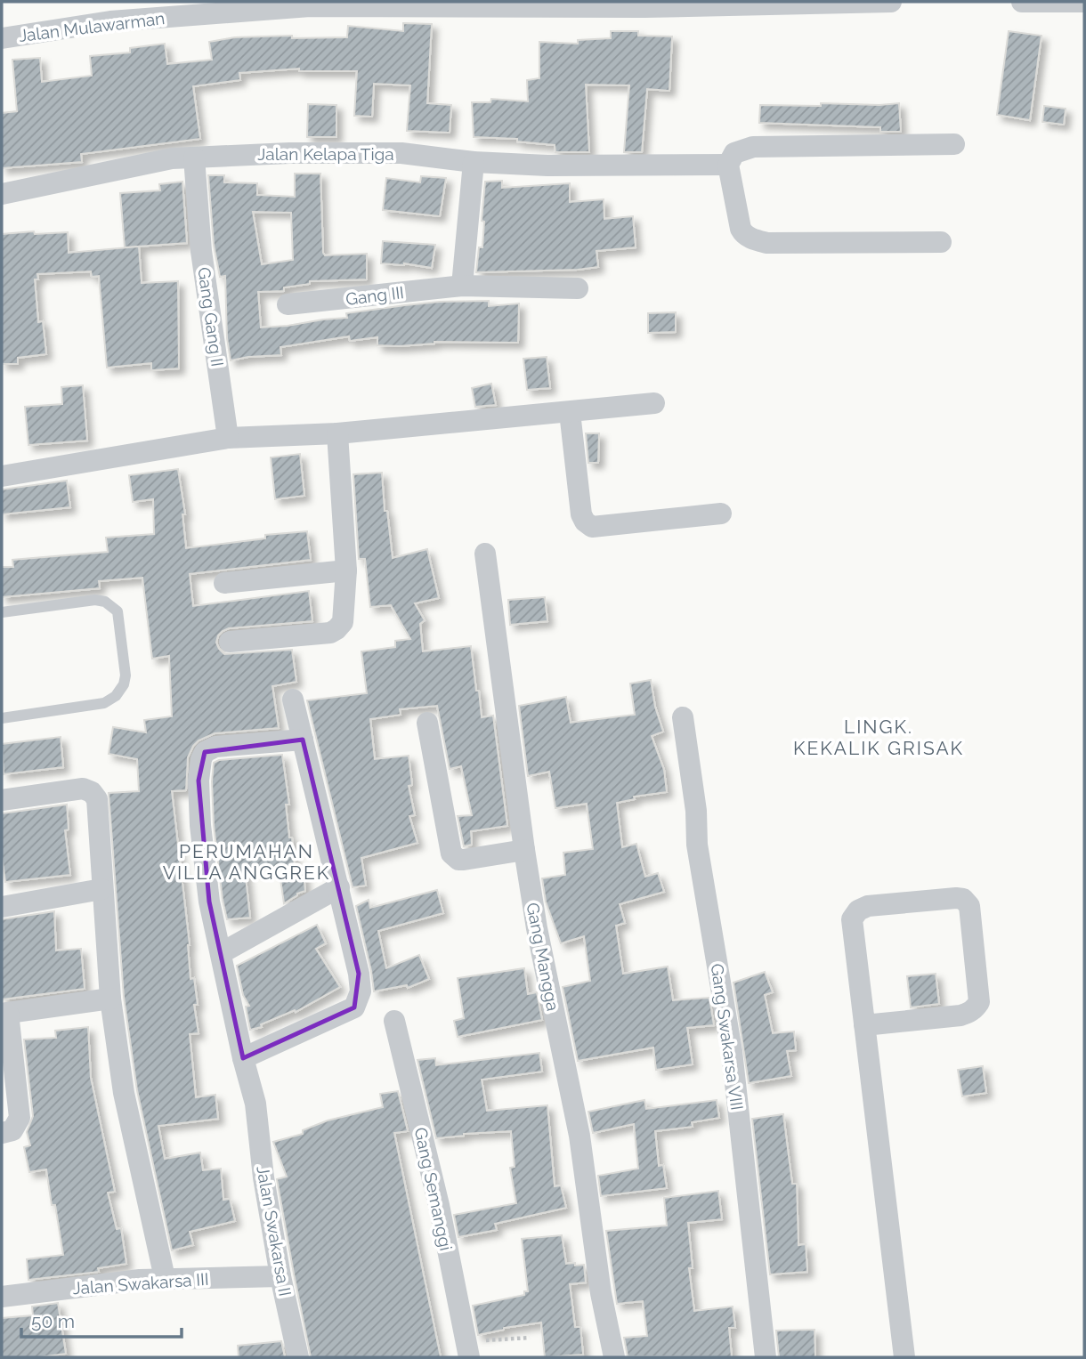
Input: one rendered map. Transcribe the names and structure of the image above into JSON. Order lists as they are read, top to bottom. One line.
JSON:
{"streets":{"street":["Jalan Mulawarman","Jalan Kelapa Tiga","Gang III","Gang Gang II","Gang Mangga","Gang Swakarsa VIII","Gang Semanggi","Jalan Swakarsa II","Jalan Swakarsa III"]},"crossings":[["Jalan Kelapa Tiga","Gang Gang II"],["Jalan Swakarsa II","Jalan Swakarsa III"]],"districts":["LINGK. KEKALIK GRISAK","PERUMAHAN VILLA ANGGREK"],"scale_bar":"50 m"}
